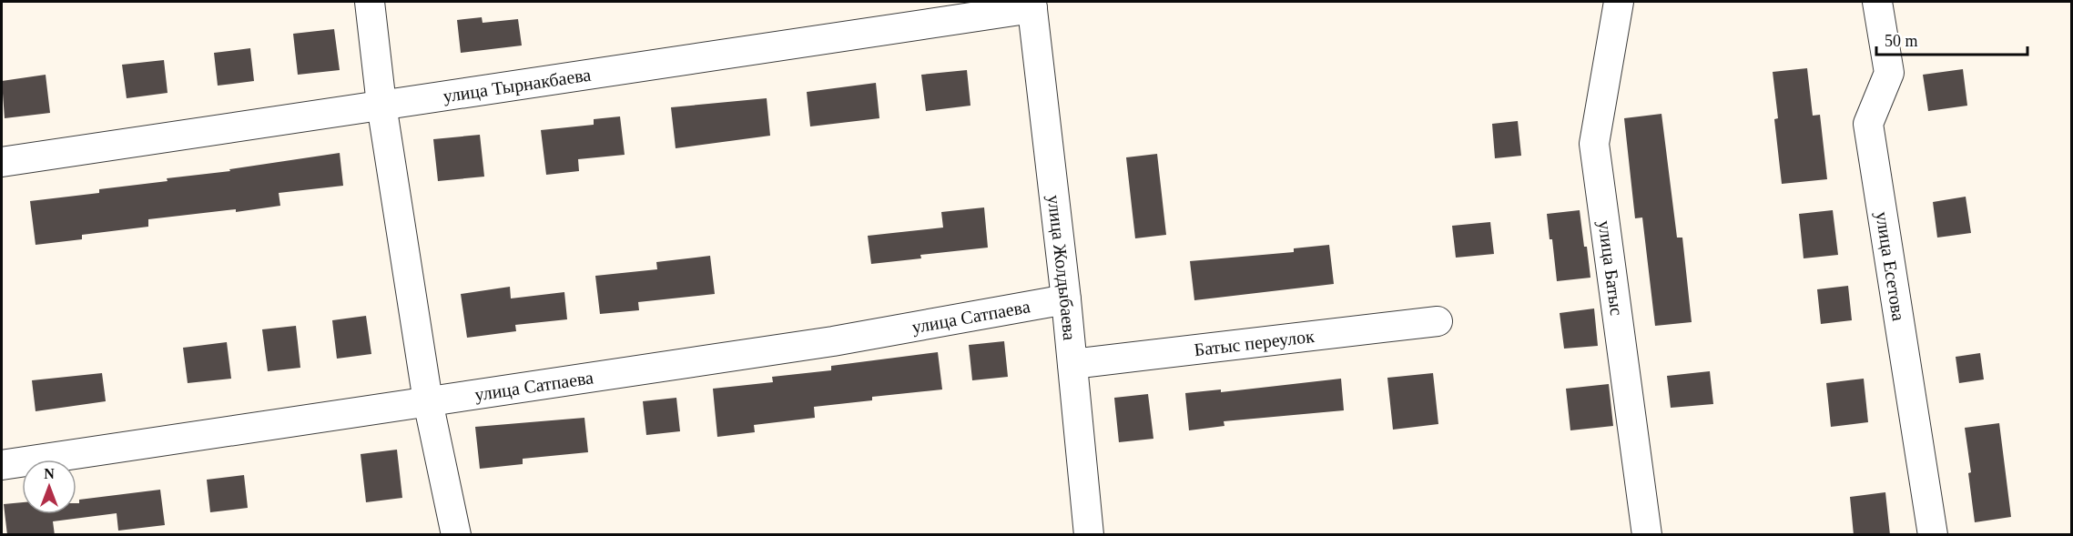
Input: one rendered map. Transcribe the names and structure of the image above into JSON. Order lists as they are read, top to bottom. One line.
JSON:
{"streets":{"street":["улица Тырнакбаева","улица Есетова","улица Жолдыбаева","улица Батыс","улица Сатпаева","Батыс переулок"]},"crossings":[["улица Тырнакбаева","улица Жолдыбаева"],["улица Жолдыбаева","улица Сатпаева"],["улица Жолдыбаева","Батыс переулок"]],"scale_bar":"50 m","north":"top"}
